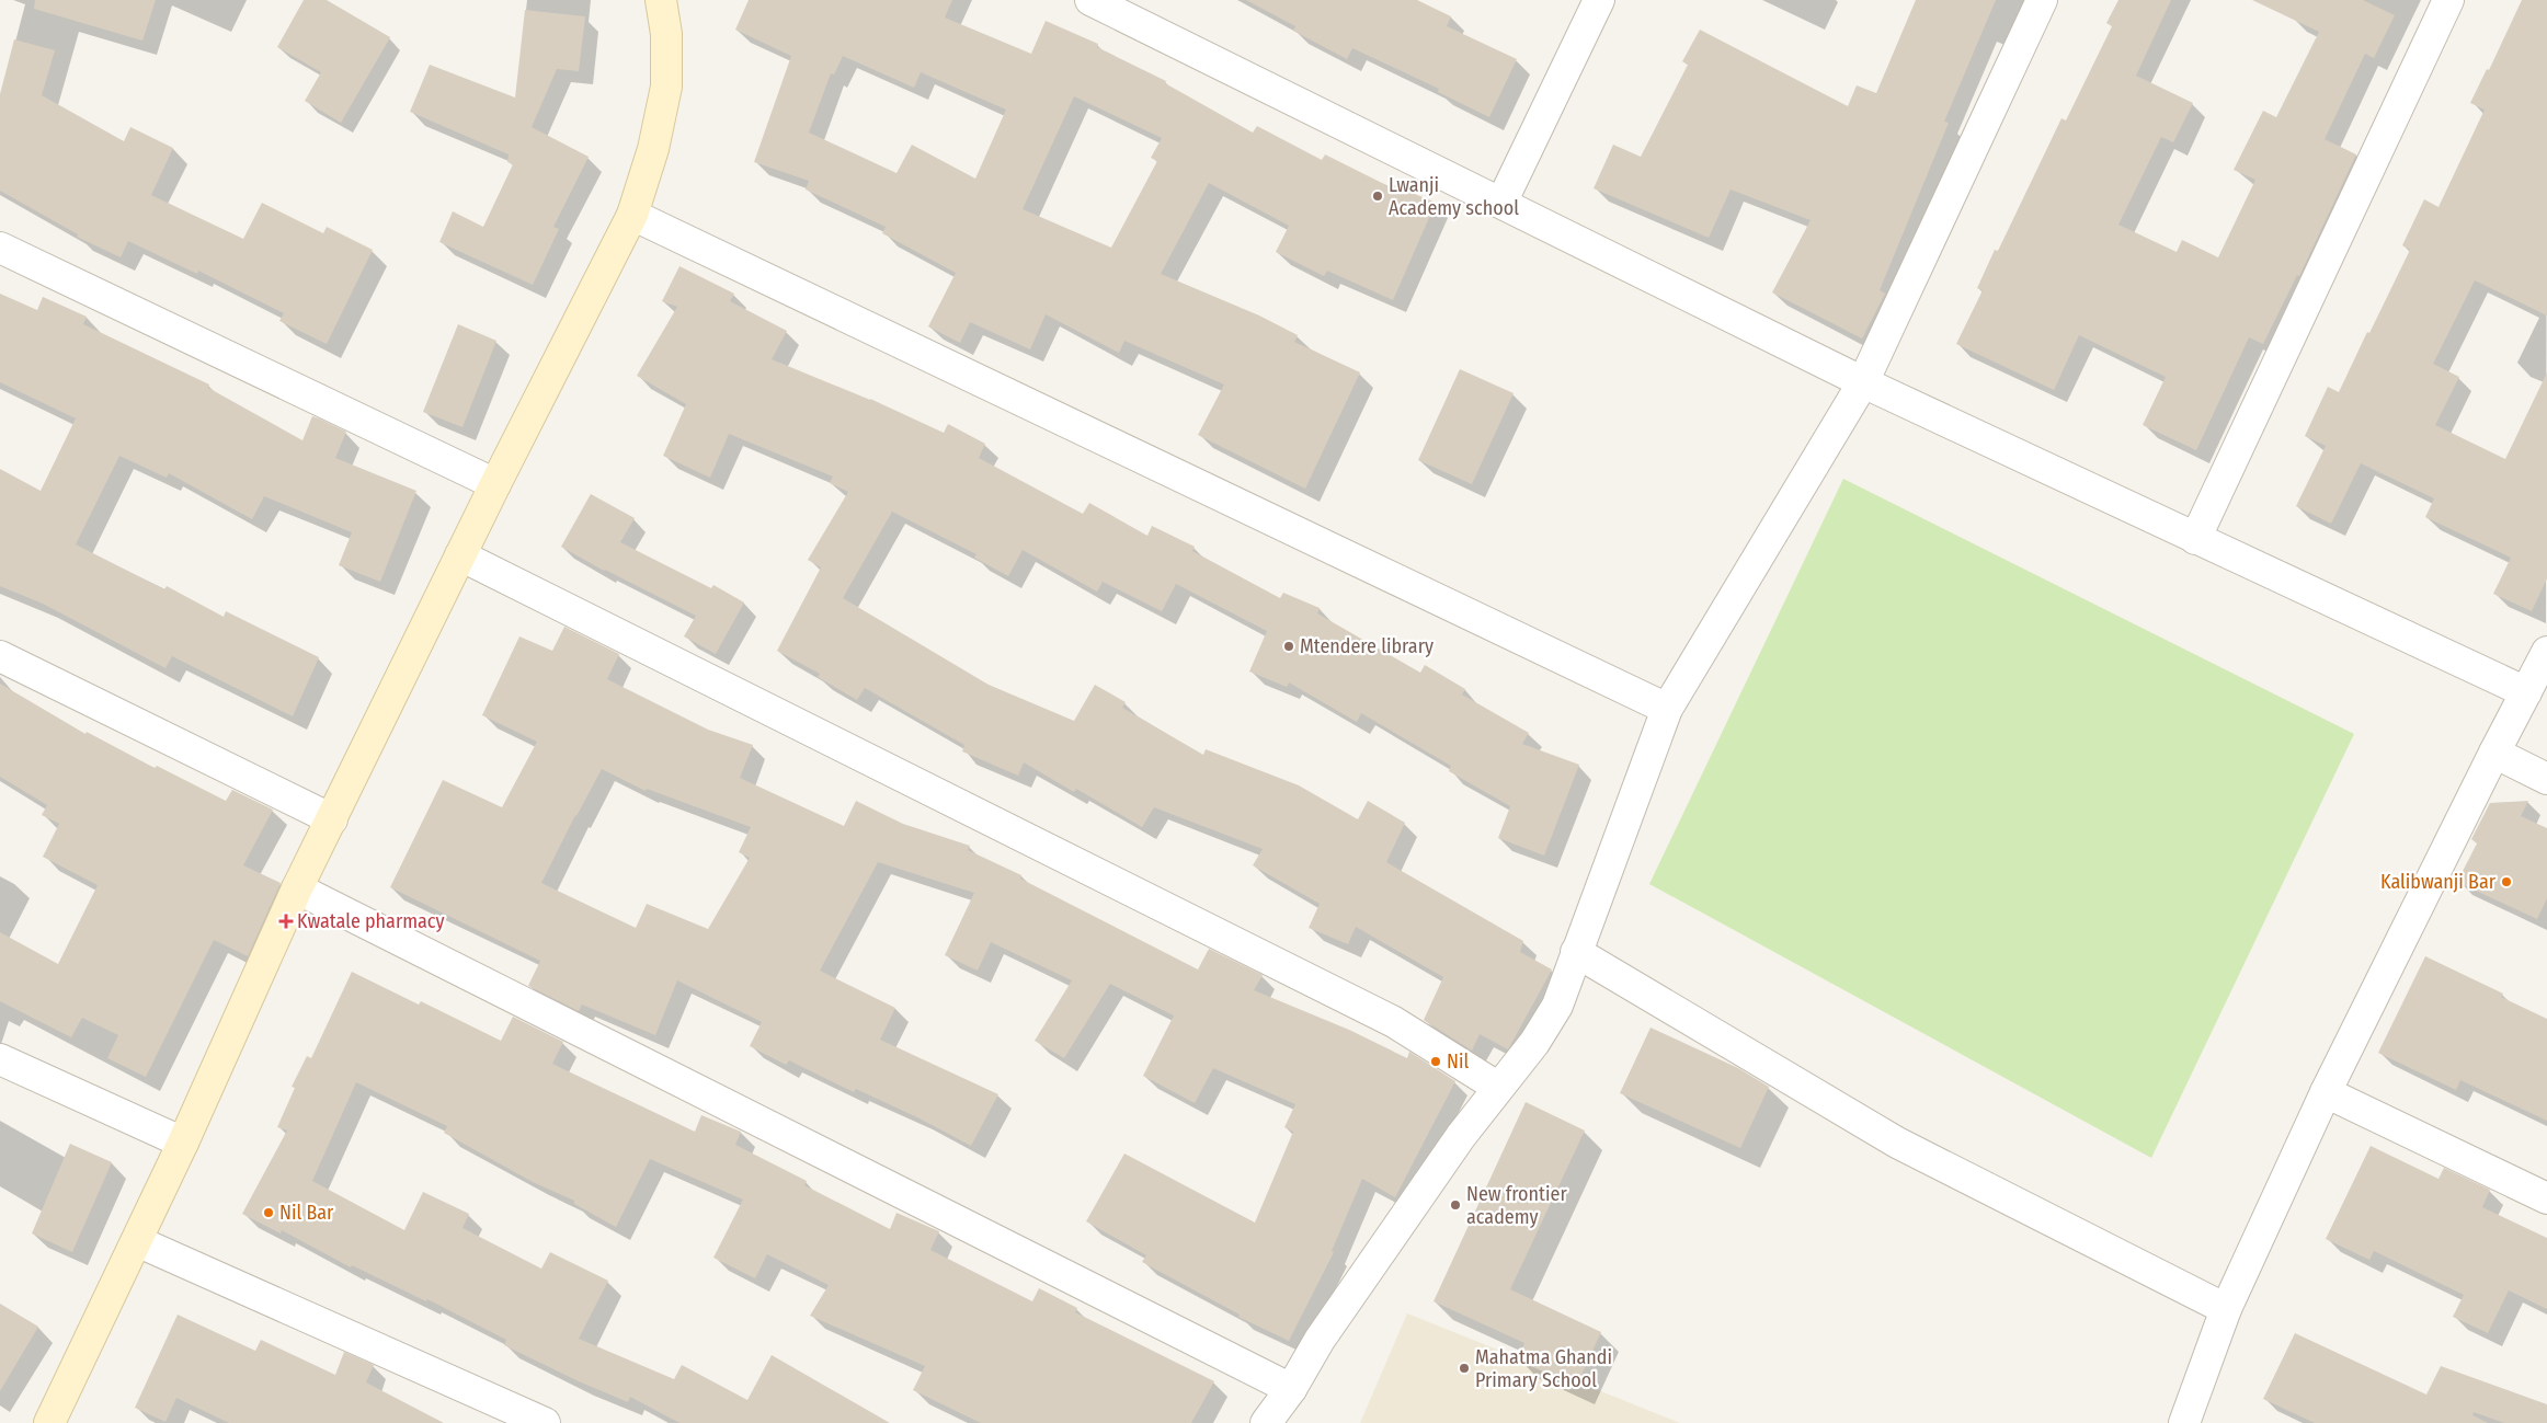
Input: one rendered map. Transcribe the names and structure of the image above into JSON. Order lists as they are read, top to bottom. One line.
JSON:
{"places":{"other":["Lwanji Academy school","Mtendere library","Kalibwanji Bar","Nil","New frontier academy","Nil Bar","Mahatma Ghandi Primary School"],"health":["Kwatale pharmacy"]}}
